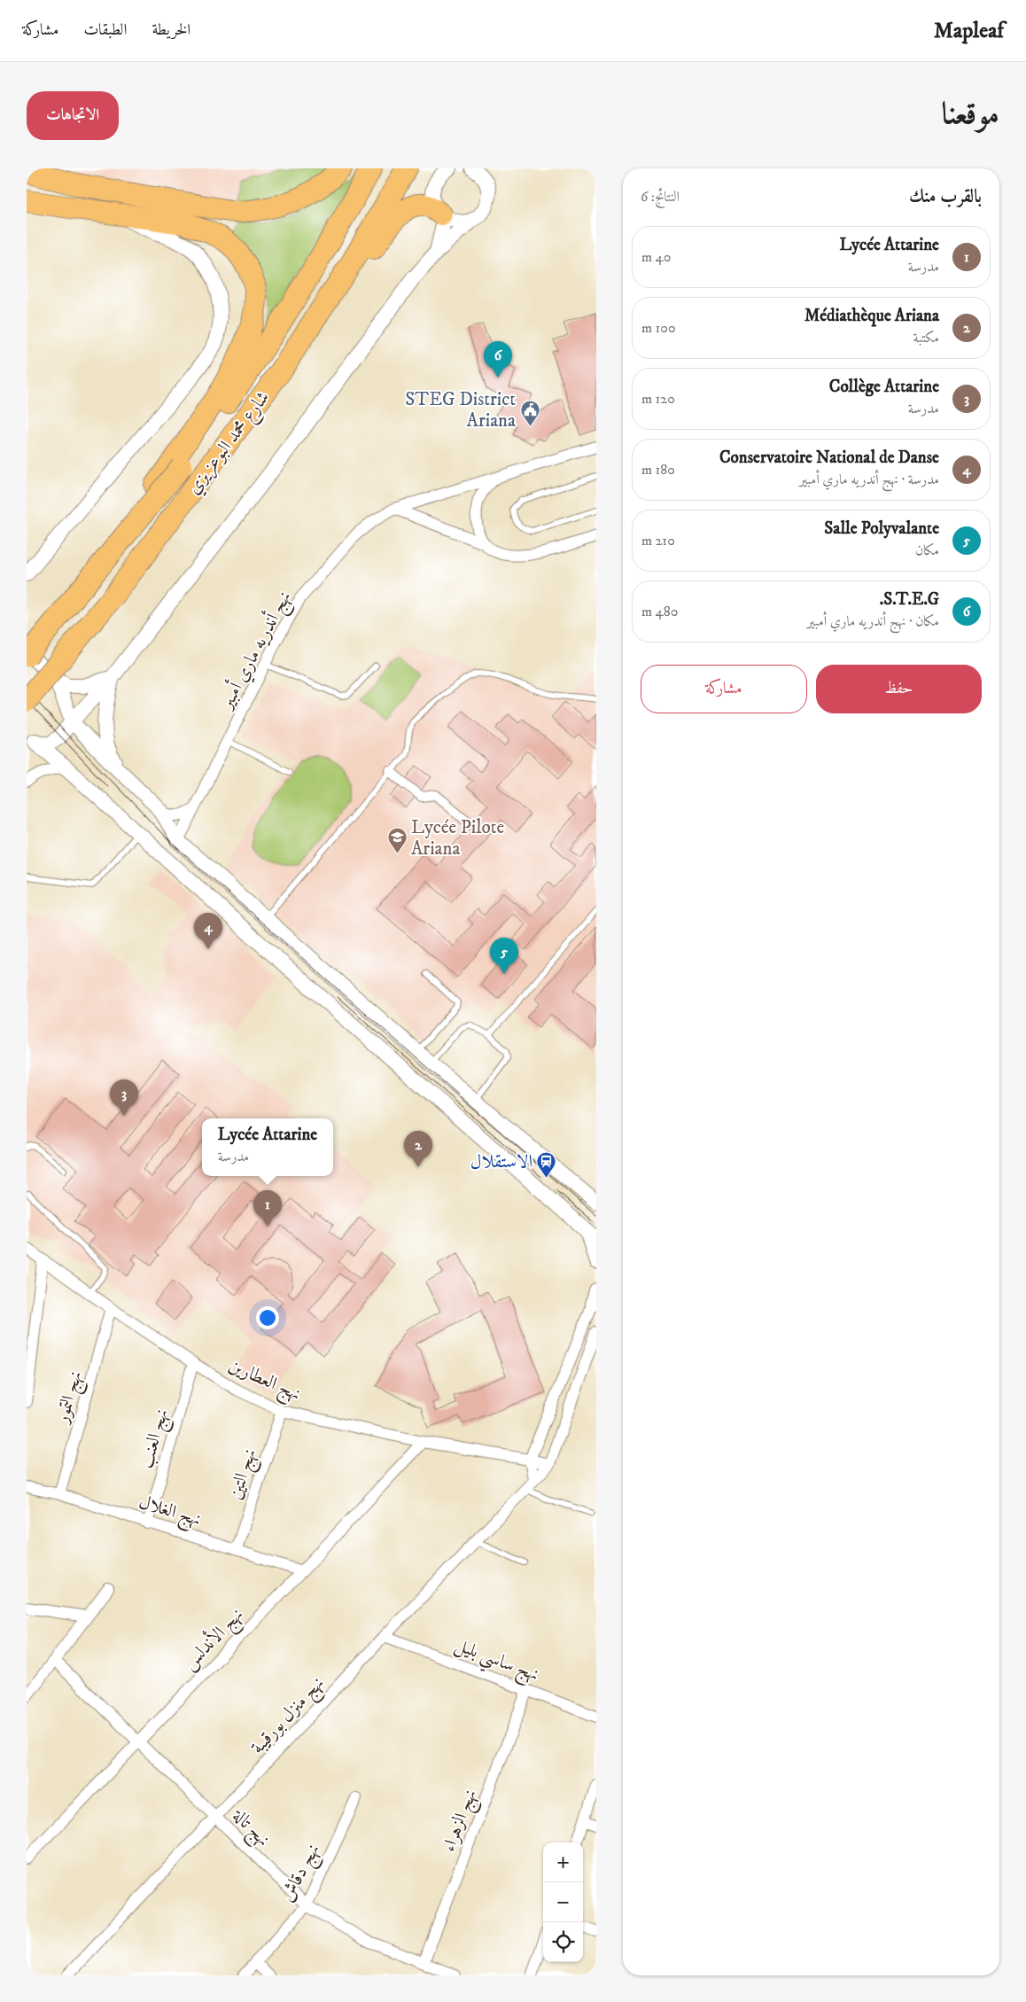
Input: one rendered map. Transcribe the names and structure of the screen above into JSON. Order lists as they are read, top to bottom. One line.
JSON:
{"streets":{"highway":["شارع محمد البوعزيزي"],"street":["نهج أندريه ماري أمبير","نهج العطارين","نهج التمور","نهج العنب","نهج التين","نهج الغلال","نهج الأندلس","نهج ساسي بليل","نهج منزل بورقيبة","نهج الزهراء","نهج تالة","نهج دقاش"]},"crossings":[["نهج العطارين","نهج التمور"],["نهج العطارين","نهج العنب"],["نهج العطارين","نهج التين"],["نهج العطارين","نهج الأندلس"],["نهج العطارين","نهج منزل بورقيبة"],["نهج التمور","نهج الغلال"],["نهج العنب","نهج الغلال"],["نهج التين","نهج الغلال"],["نهج الغلال","نهج الأندلس"],["نهج الأندلس","نهج تالة"],["نهج ساسي بليل","نهج منزل بورقيبة"],["نهج ساسي بليل","نهج الزهراء"],["نهج منزل بورقيبة","نهج تالة"],["نهج الزهراء","نهج تالة"],["نهج تالة","نهج دقاش"]],"places":{"public building":["STEG District Ariana"],"school or university":["Lycée Pilote Ariana"],"station":["الاستقلال"]},"page":{"header":"Mapleaf","nav":["الخريطة","الطبقات","مشاركة"],"title":"موقعنا","buttons":["الاتجاهات",["حفظ","مشاركة"]],"heading":["بالقرب منك","النتائج: 6"],"list":[{"mark":"1","name":"Lycée Attarine","note":"مدرسة","value":"40 m"},{"mark":"2","name":"Médiathèque Ariana","note":"مكتبة","value":"100 m"},{"mark":"3","name":"Collège Attarine","note":"مدرسة","value":"120 m"},{"mark":"4","name":"Conservatoire National de Danse","note":"مدرسة · نهج أندريه ماري أمبير","value":"180 m"},{"mark":"5","name":"Salle Polyvalante","note":"مكان","value":"210 m"},{"mark":"6","name":"S.T.E.G.","note":"مكان · نهج أندريه ماري أمبير","value":"480 m"}],"pins":["6","4","5","3","2","1"],"popup":["Lycée Attarine","مدرسة"],"map_buttons":["+","−"]}}
